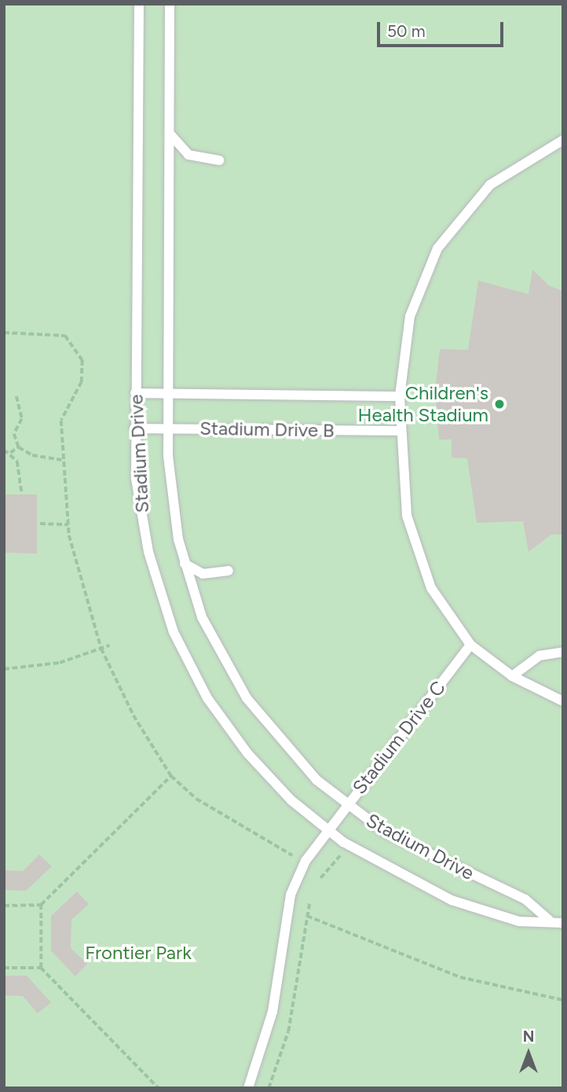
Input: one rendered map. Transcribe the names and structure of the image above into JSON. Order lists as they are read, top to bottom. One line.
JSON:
{"streets":{"lane":["Stadium Drive B","Stadium Drive","Stadium Drive C"]},"crossings":[["Stadium Drive B","Stadium Drive"],["Stadium Drive","Stadium Drive C"]],"parks":["Frontier Park"],"places":["Children's Health Stadium"],"scale_bar":"50 m","north":"top"}
